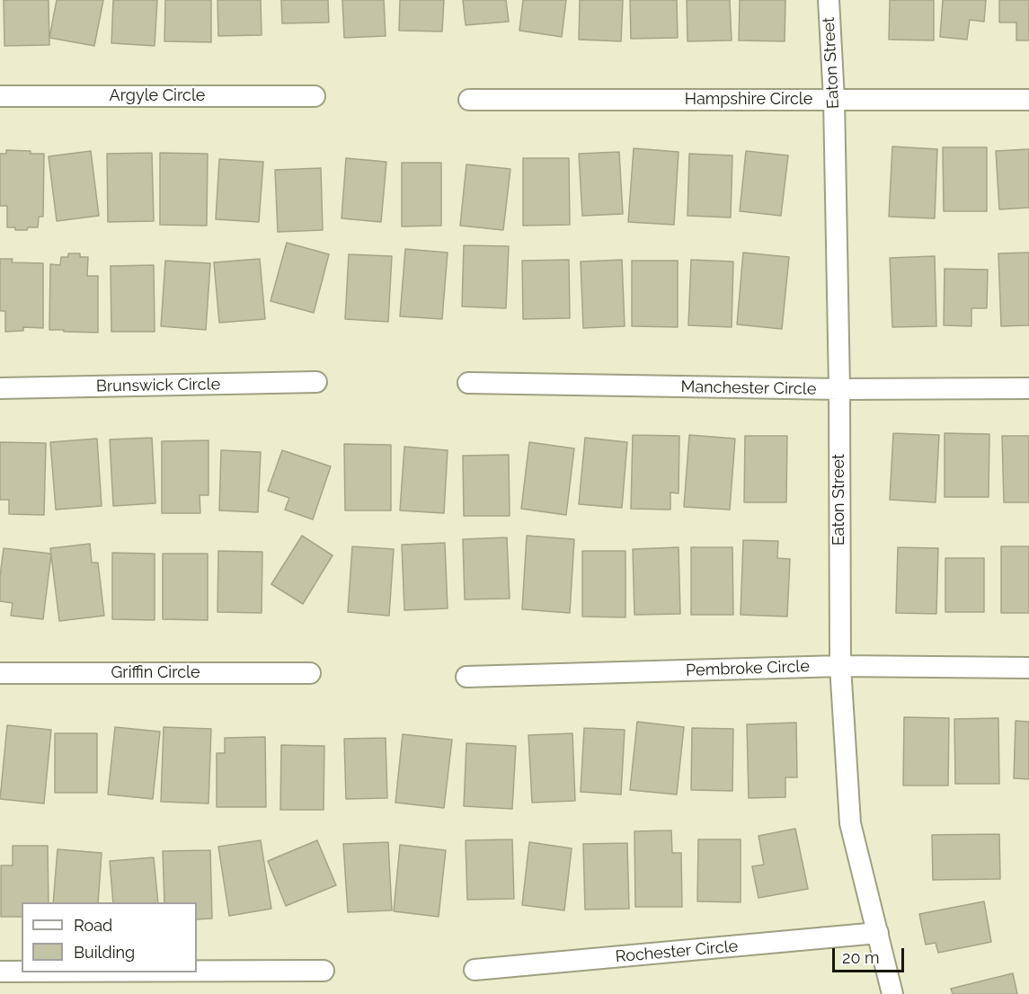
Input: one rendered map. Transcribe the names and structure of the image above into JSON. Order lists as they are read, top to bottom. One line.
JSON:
{"streets":{"street":["Eaton Street","Argyle Circle","Hampshire Circle","Brunswick Circle","Manchester Circle","Pembroke Circle","Griffin Circle","Rochester Circle"]},"crossings":[["Eaton Street","Hampshire Circle"],["Eaton Street","Manchester Circle"],["Eaton Street","Pembroke Circle"],["Eaton Street","Rochester Circle"]],"legend":["Road","Building"],"scale_bar":"20 m"}
